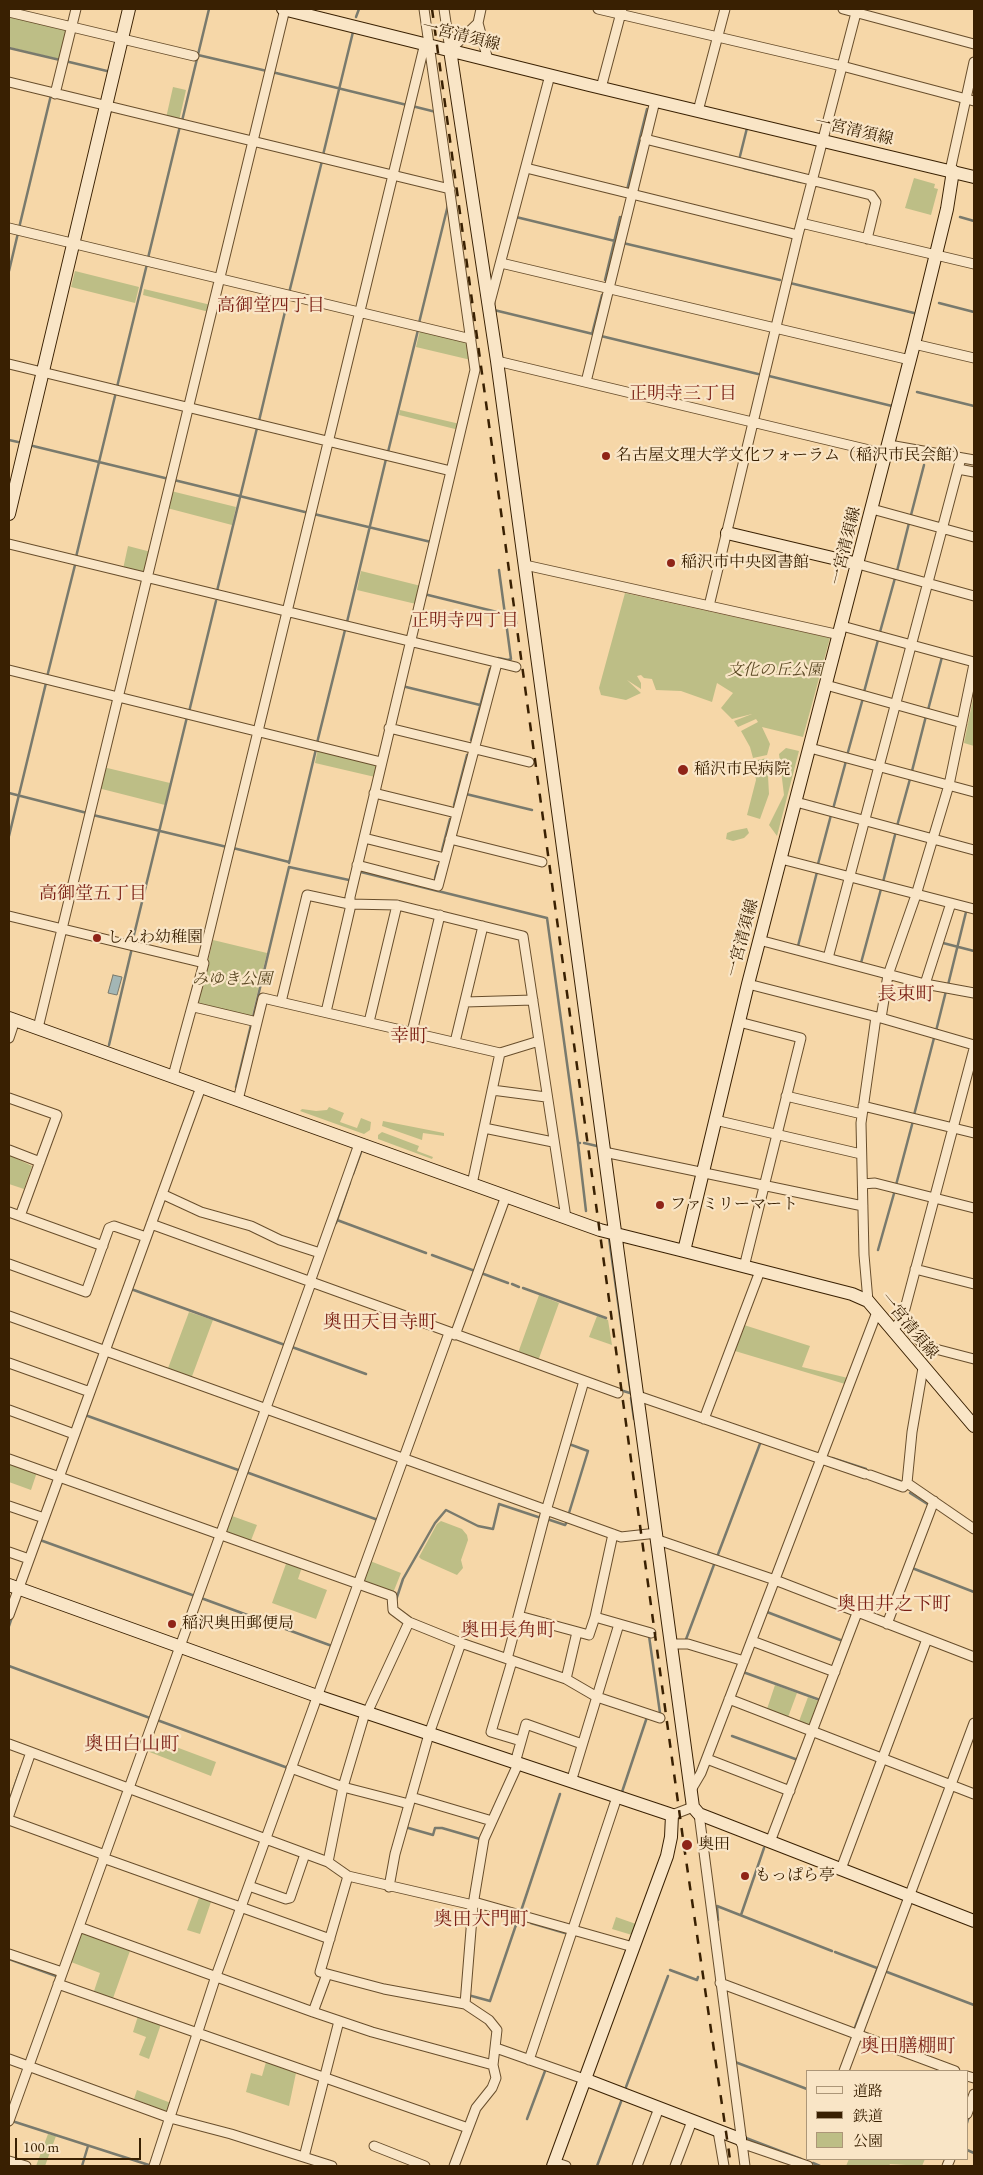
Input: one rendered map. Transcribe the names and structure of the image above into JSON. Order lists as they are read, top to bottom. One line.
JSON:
{"streets":{"street":["一宮清須線"]},"districts":["高御堂四丁目","正明寺三丁目","正明寺四丁目","高御堂五丁目","長束町","幸町","奥田天目寺町","奥田井之下町","奥田長角町","奥田白山町","奥田大門町","奥田膳棚町"],"parks":["文化の丘公園","みゆき公園"],"places":["名古屋文理大学文化フォーラム（稲沢市民会館）","稲沢市中央図書館","稲沢市民病院","しんわ幼稚園","ファミリーマート","稲沢奥田郵便局","奥田","もっぱら亭"],"legend":["道路","鉄道","公園"],"scale_bar":"100 m"}
